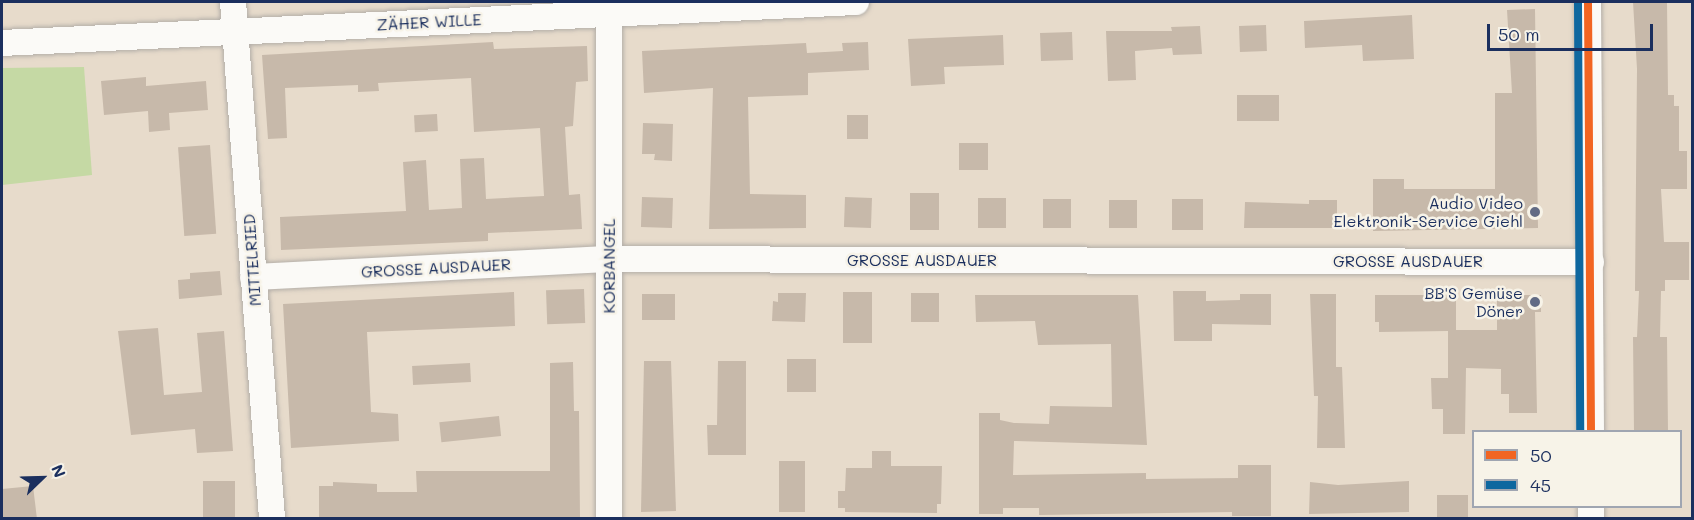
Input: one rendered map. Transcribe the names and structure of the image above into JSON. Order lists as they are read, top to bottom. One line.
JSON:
{"streets":{"street":["ZÄHER WILLE","MITTELRIED","GROSSE AUSDAUER","KORBANGEL"]},"crossings":[["ZÄHER WILLE","MITTELRIED"],["ZÄHER WILLE","KORBANGEL"],["MITTELRIED","GROSSE AUSDAUER"],["GROSSE AUSDAUER","KORBANGEL"]],"places":["Audio Video Elektronik-Service Giehl","BB'S Gemüse Döner"],"lines":["transit line 50","transit line 45"],"legend":["50","45"],"scale_bar":"50 m","north":"top right"}
